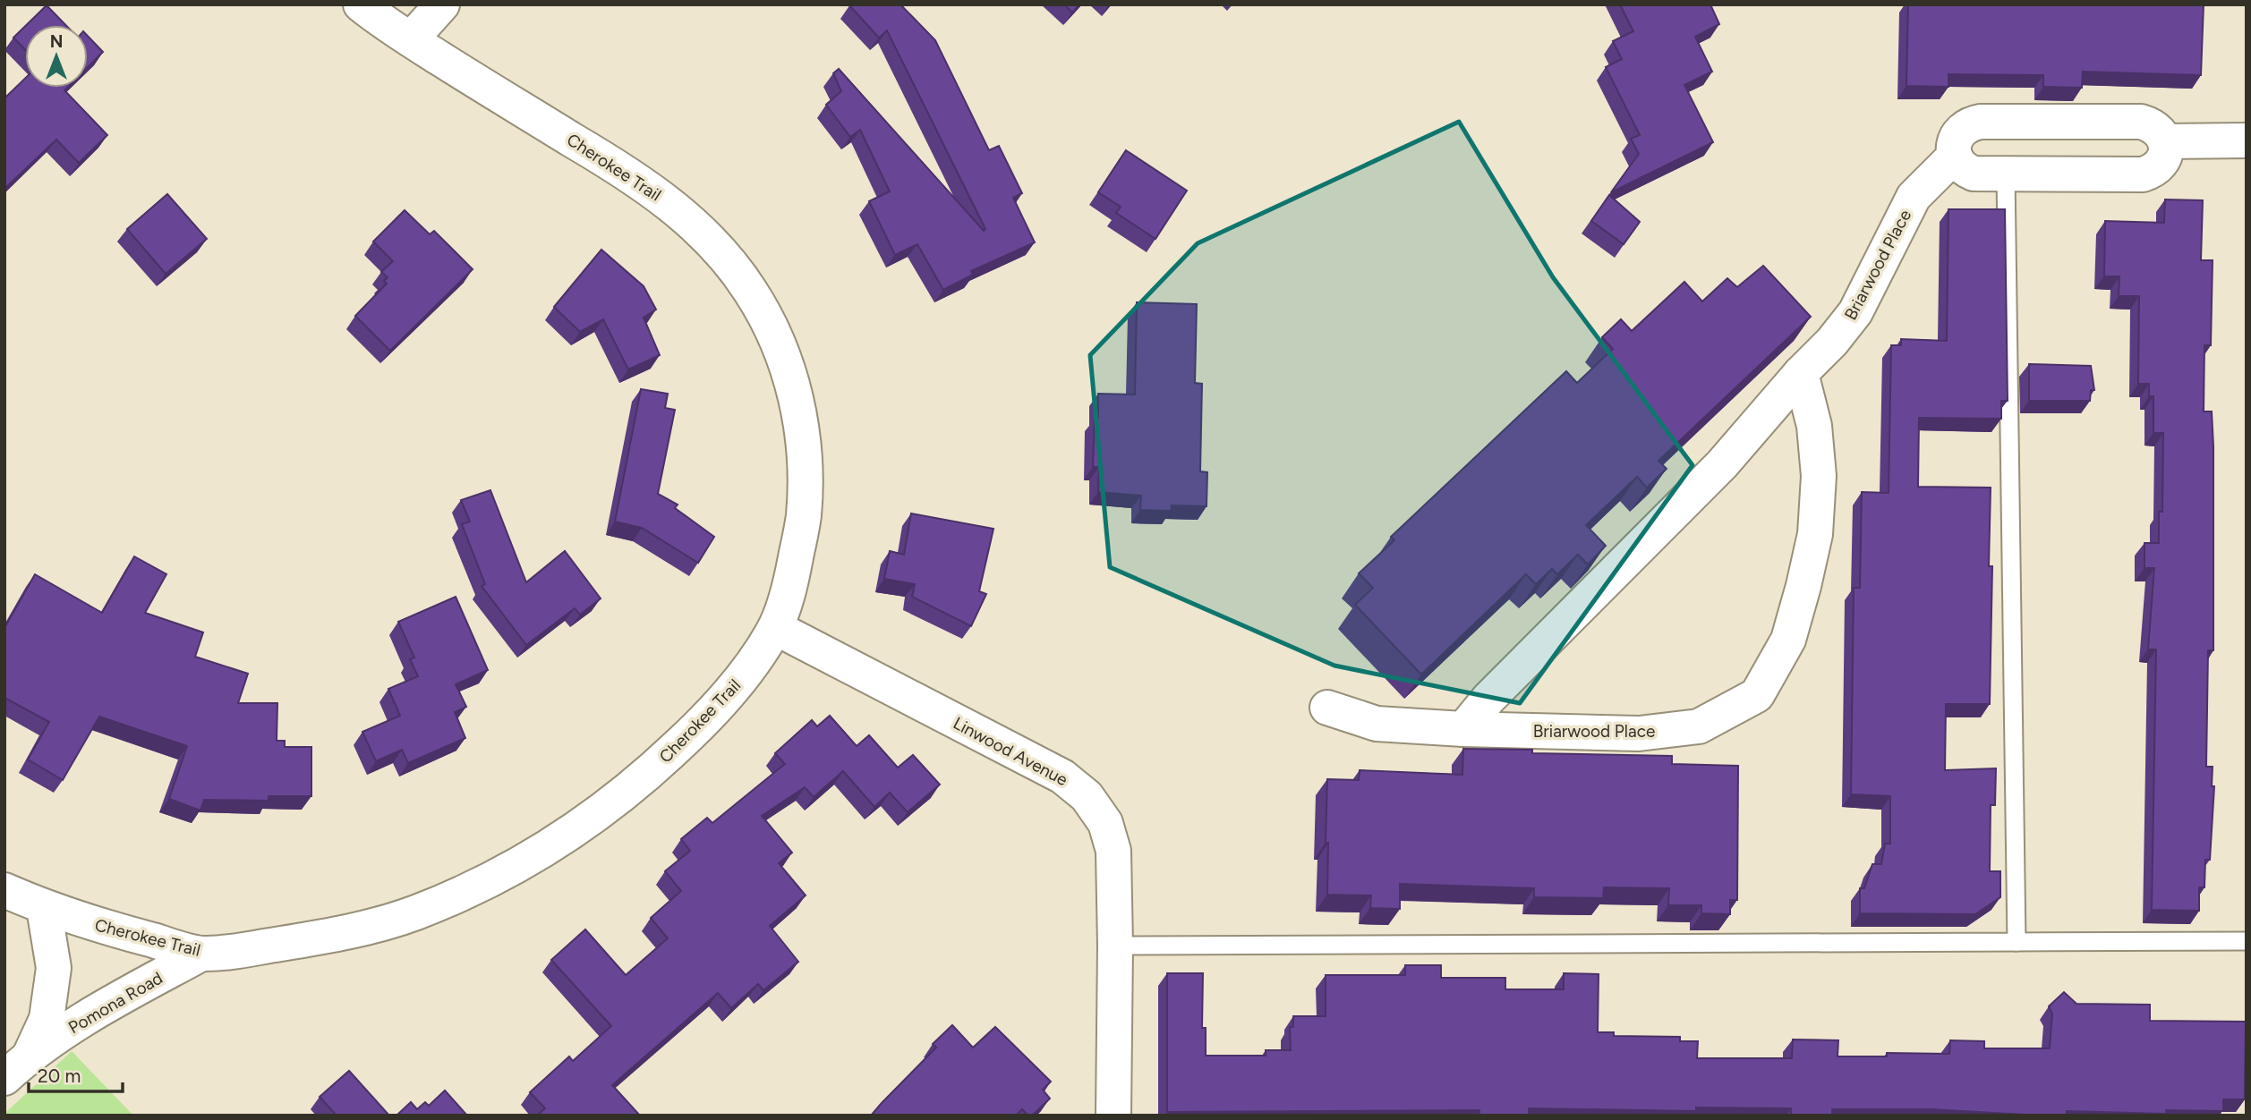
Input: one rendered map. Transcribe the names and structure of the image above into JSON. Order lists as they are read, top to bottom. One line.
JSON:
{"streets":{"street":["Cherokee Trail","Briarwood Place","Linwood Avenue","Pomona Road"]},"crossings":[["Cherokee Trail","Linwood Avenue"],["Cherokee Trail","Pomona Road"]],"scale_bar":"20 m","north":"top"}
